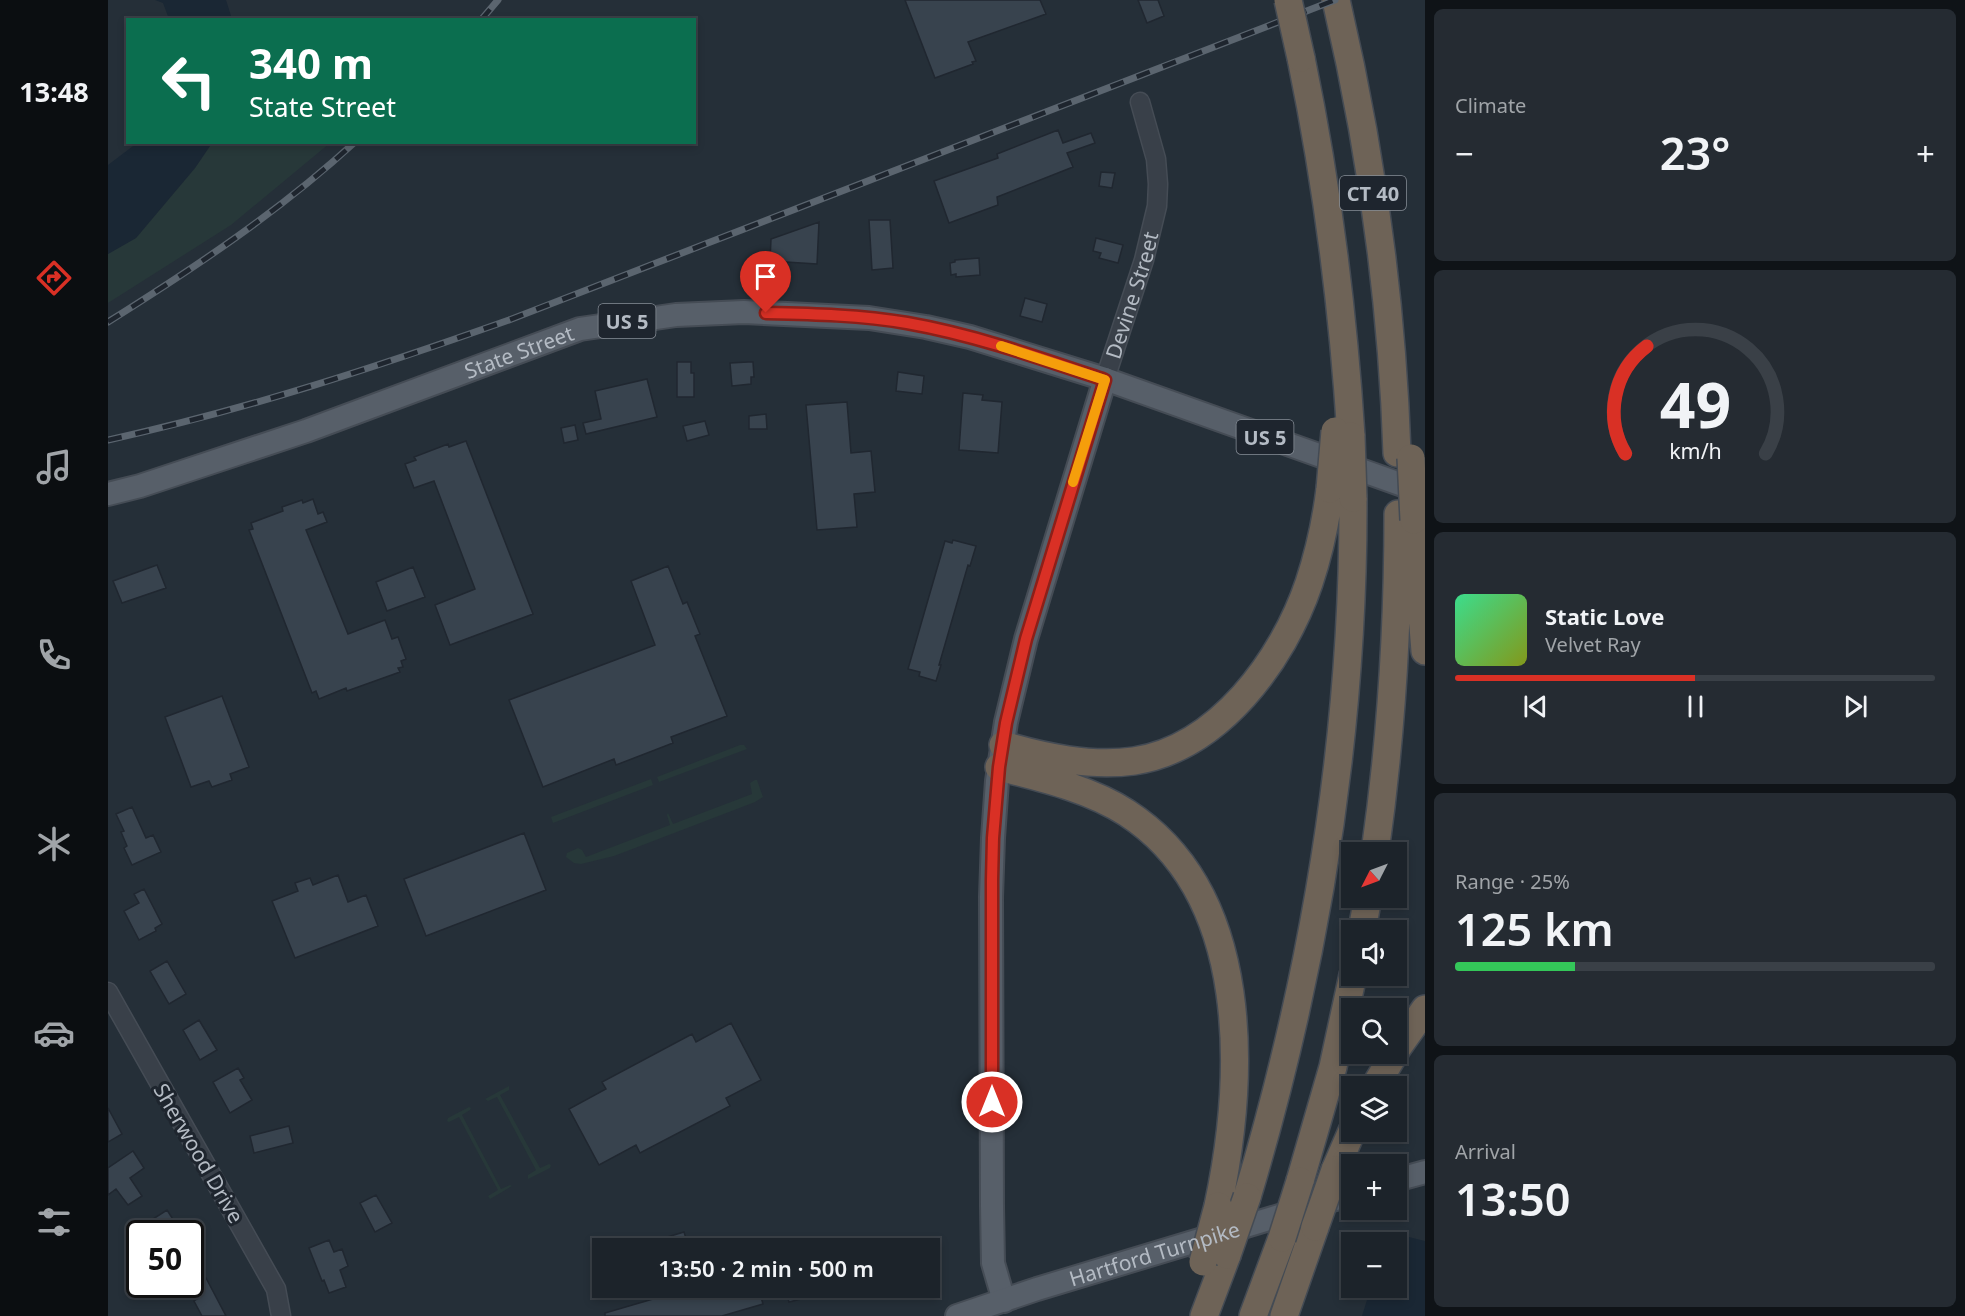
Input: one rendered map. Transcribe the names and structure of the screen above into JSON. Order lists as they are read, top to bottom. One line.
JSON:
{"streets":{"highway":["CT 40"],"main road":["Devine Street","US 5","State Street","Hartford Turnpike"],"street":["Sherwood Drive"]},"crossings":[["Devine Street","State Street"],["Devine Street","Hartford Turnpike"]],"north":"bottom left","page":{"tabs":"13:48","tile":["Climate",["Range · 25%","125 km"],["Arrival","13:50"]],"turn":["340 m","State Street"],"heat":["−","23°","+"],"song":["Static Love","Velvet Ray"],"map_buttons":["+","−"],"limit":"50","trip":"13:50 · 2 min · 500 m","gauge":["49","km/h"]}}
